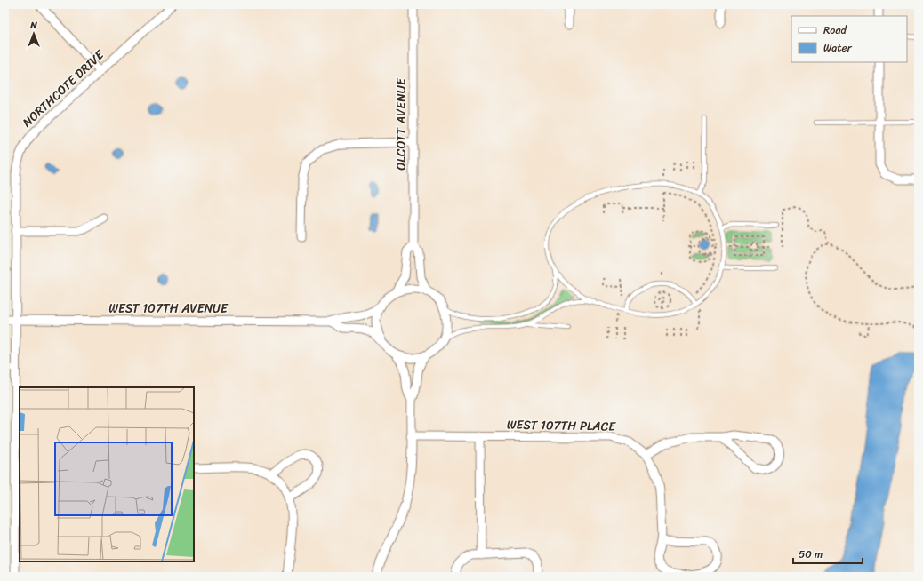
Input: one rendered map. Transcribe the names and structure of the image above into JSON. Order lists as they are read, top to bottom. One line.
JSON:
{"streets":{"street":["NORTHCOTE DRIVE","OLCOTT AVENUE","WEST 107TH AVENUE","WEST 107TH PLACE"]},"crossings":[["NORTHCOTE DRIVE","WEST 107TH AVENUE"],["OLCOTT AVENUE","WEST 107TH AVENUE"]],"legend":["Road","Water"],"scale_bar":"50 m","north":"top"}
